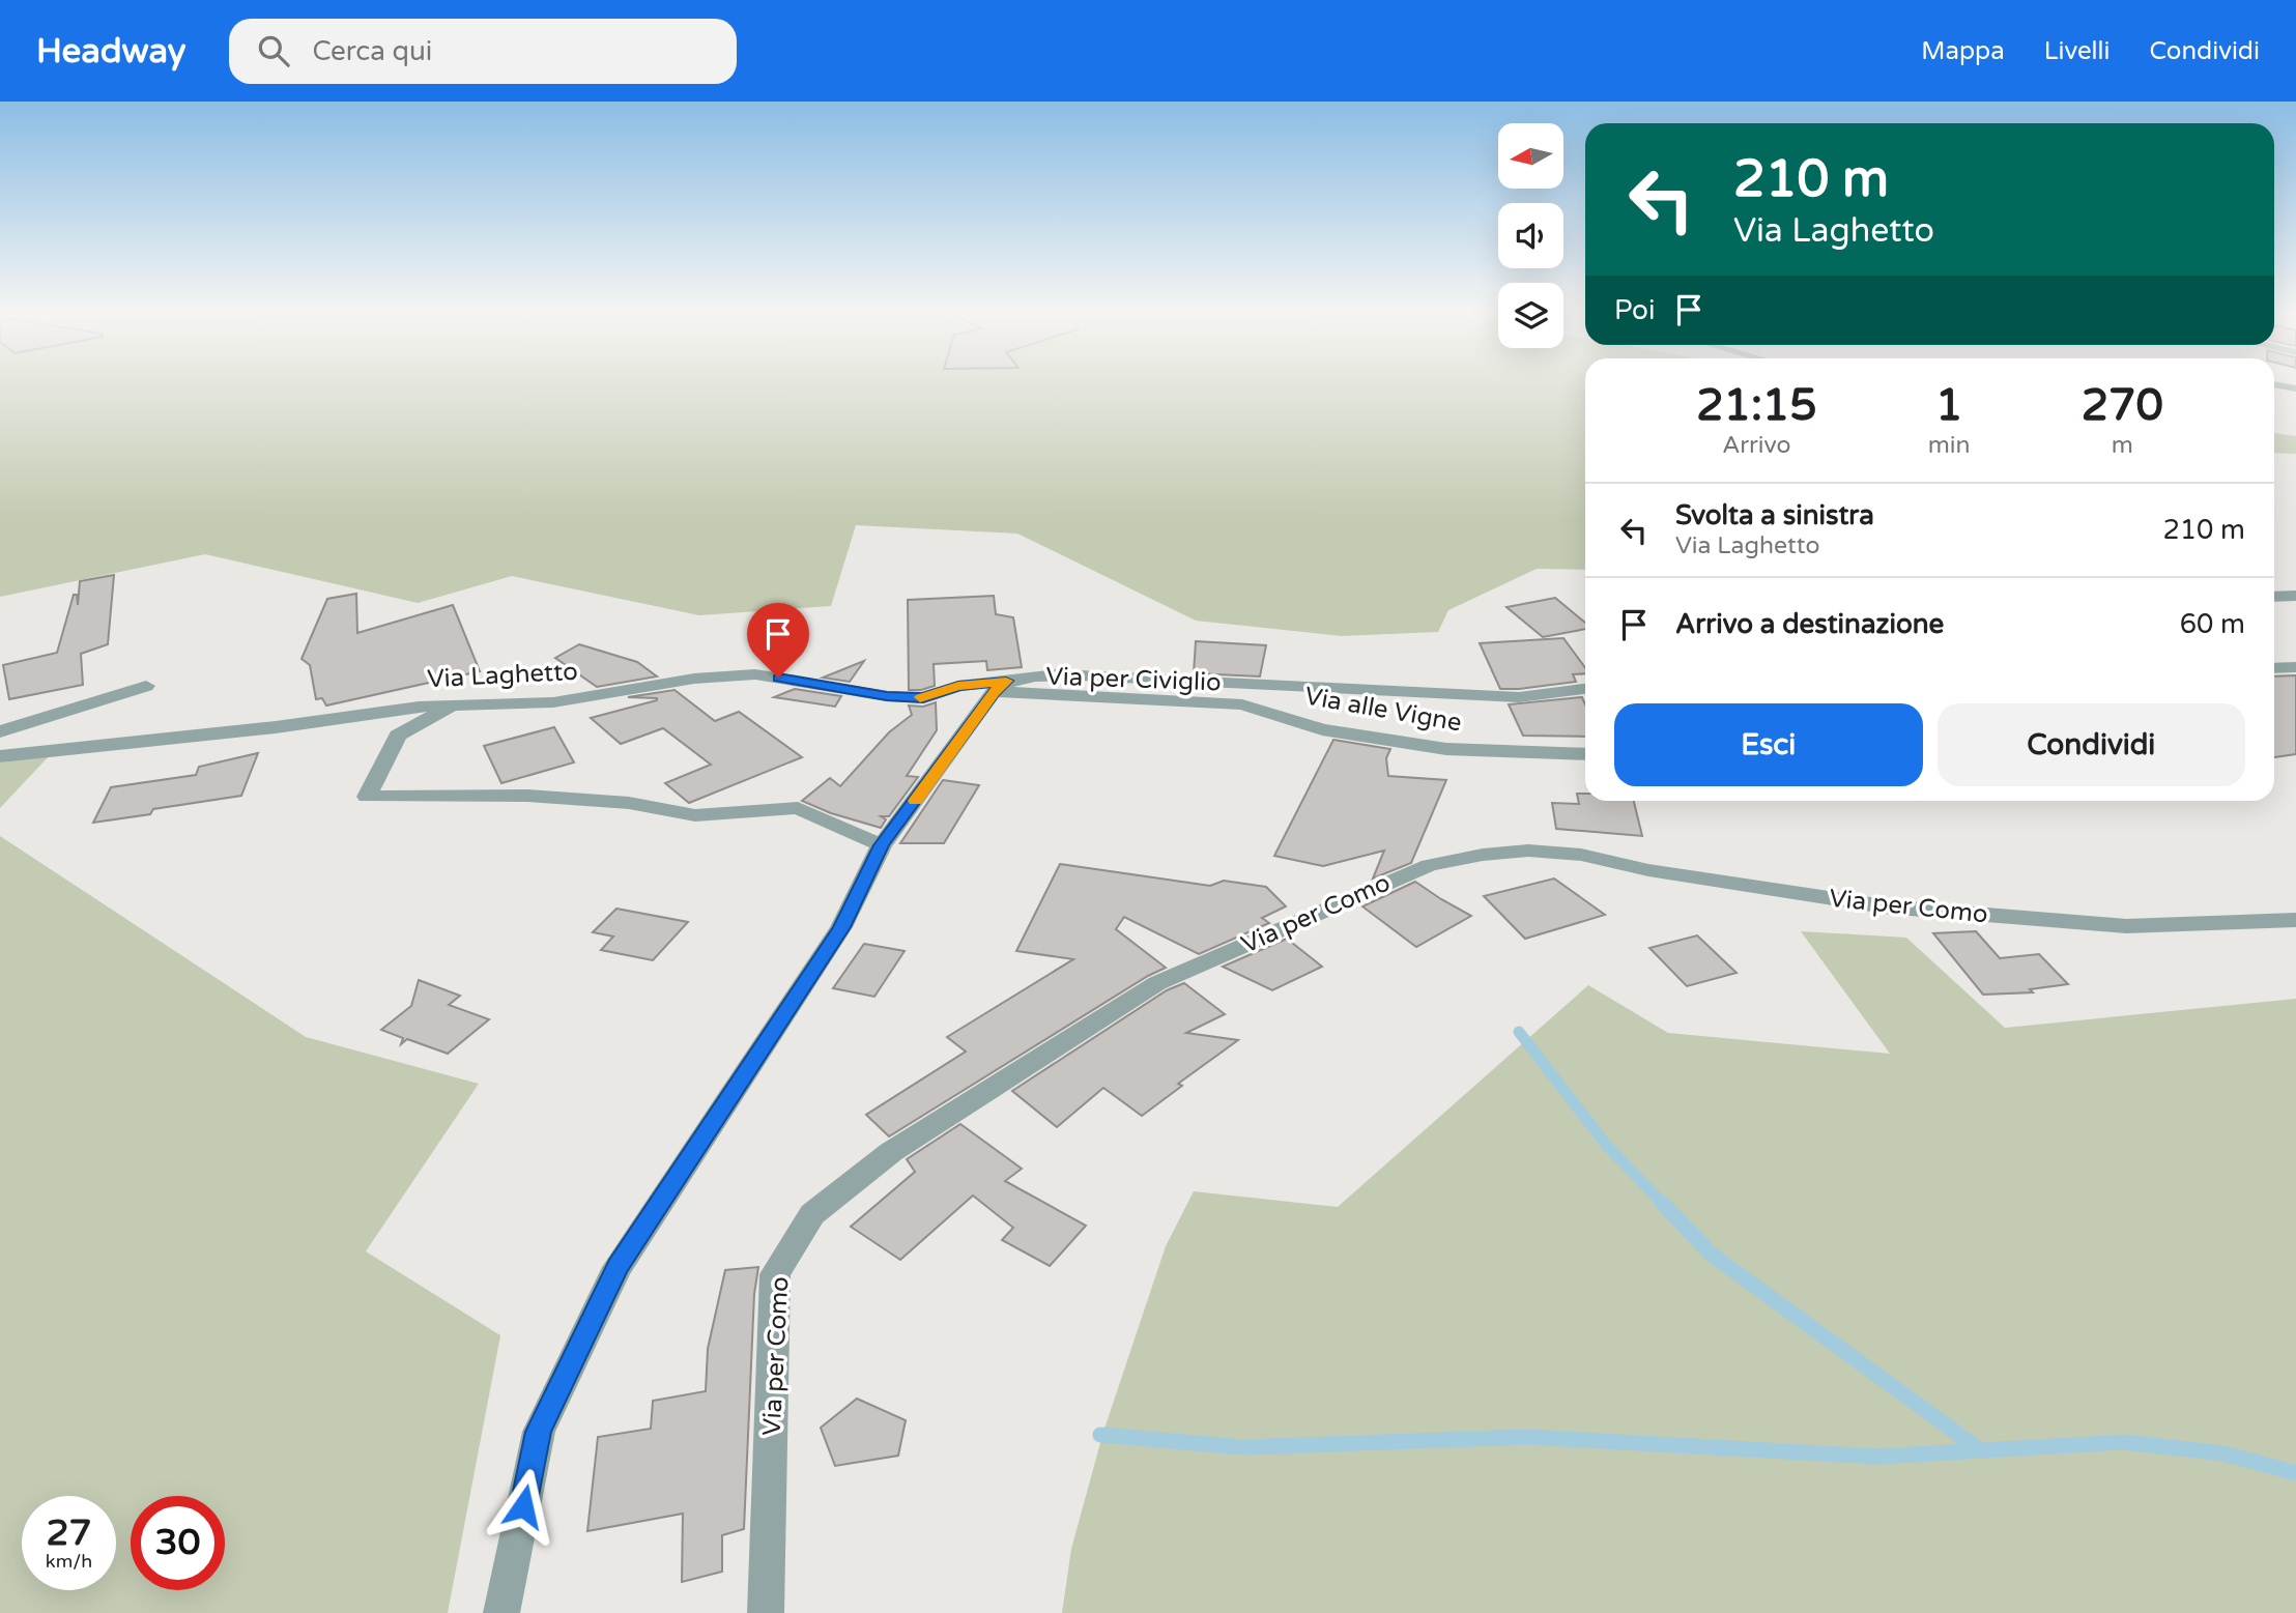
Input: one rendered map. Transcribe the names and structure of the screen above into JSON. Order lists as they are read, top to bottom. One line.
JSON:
{"streets":{"street":["Via Laghetto","Via per Civiglio","Via alle Vigne","Via per Como"]},"crossings":[["Via Laghetto","Via per Civiglio"],["Via Laghetto","Via alle Vigne"],["Via per Civiglio","Via alle Vigne"]],"north":"left","page":{"header":"Headway","search":"Cerca qui","nav":["Mappa","Livelli","Condividi"],"turn":["210 m","Via Laghetto"],"then":"Poi","eta":["21:15","Arrivo","1","min","270","m"],"list":[{"name":"Svolta a sinistra","note":"Via Laghetto","value":"210 m"},{"name":"Arrivo a destinazione","value":"60 m"}],"buttons":["Esci","Condividi"],"speed":"27 km/h","limit":"30"}}
